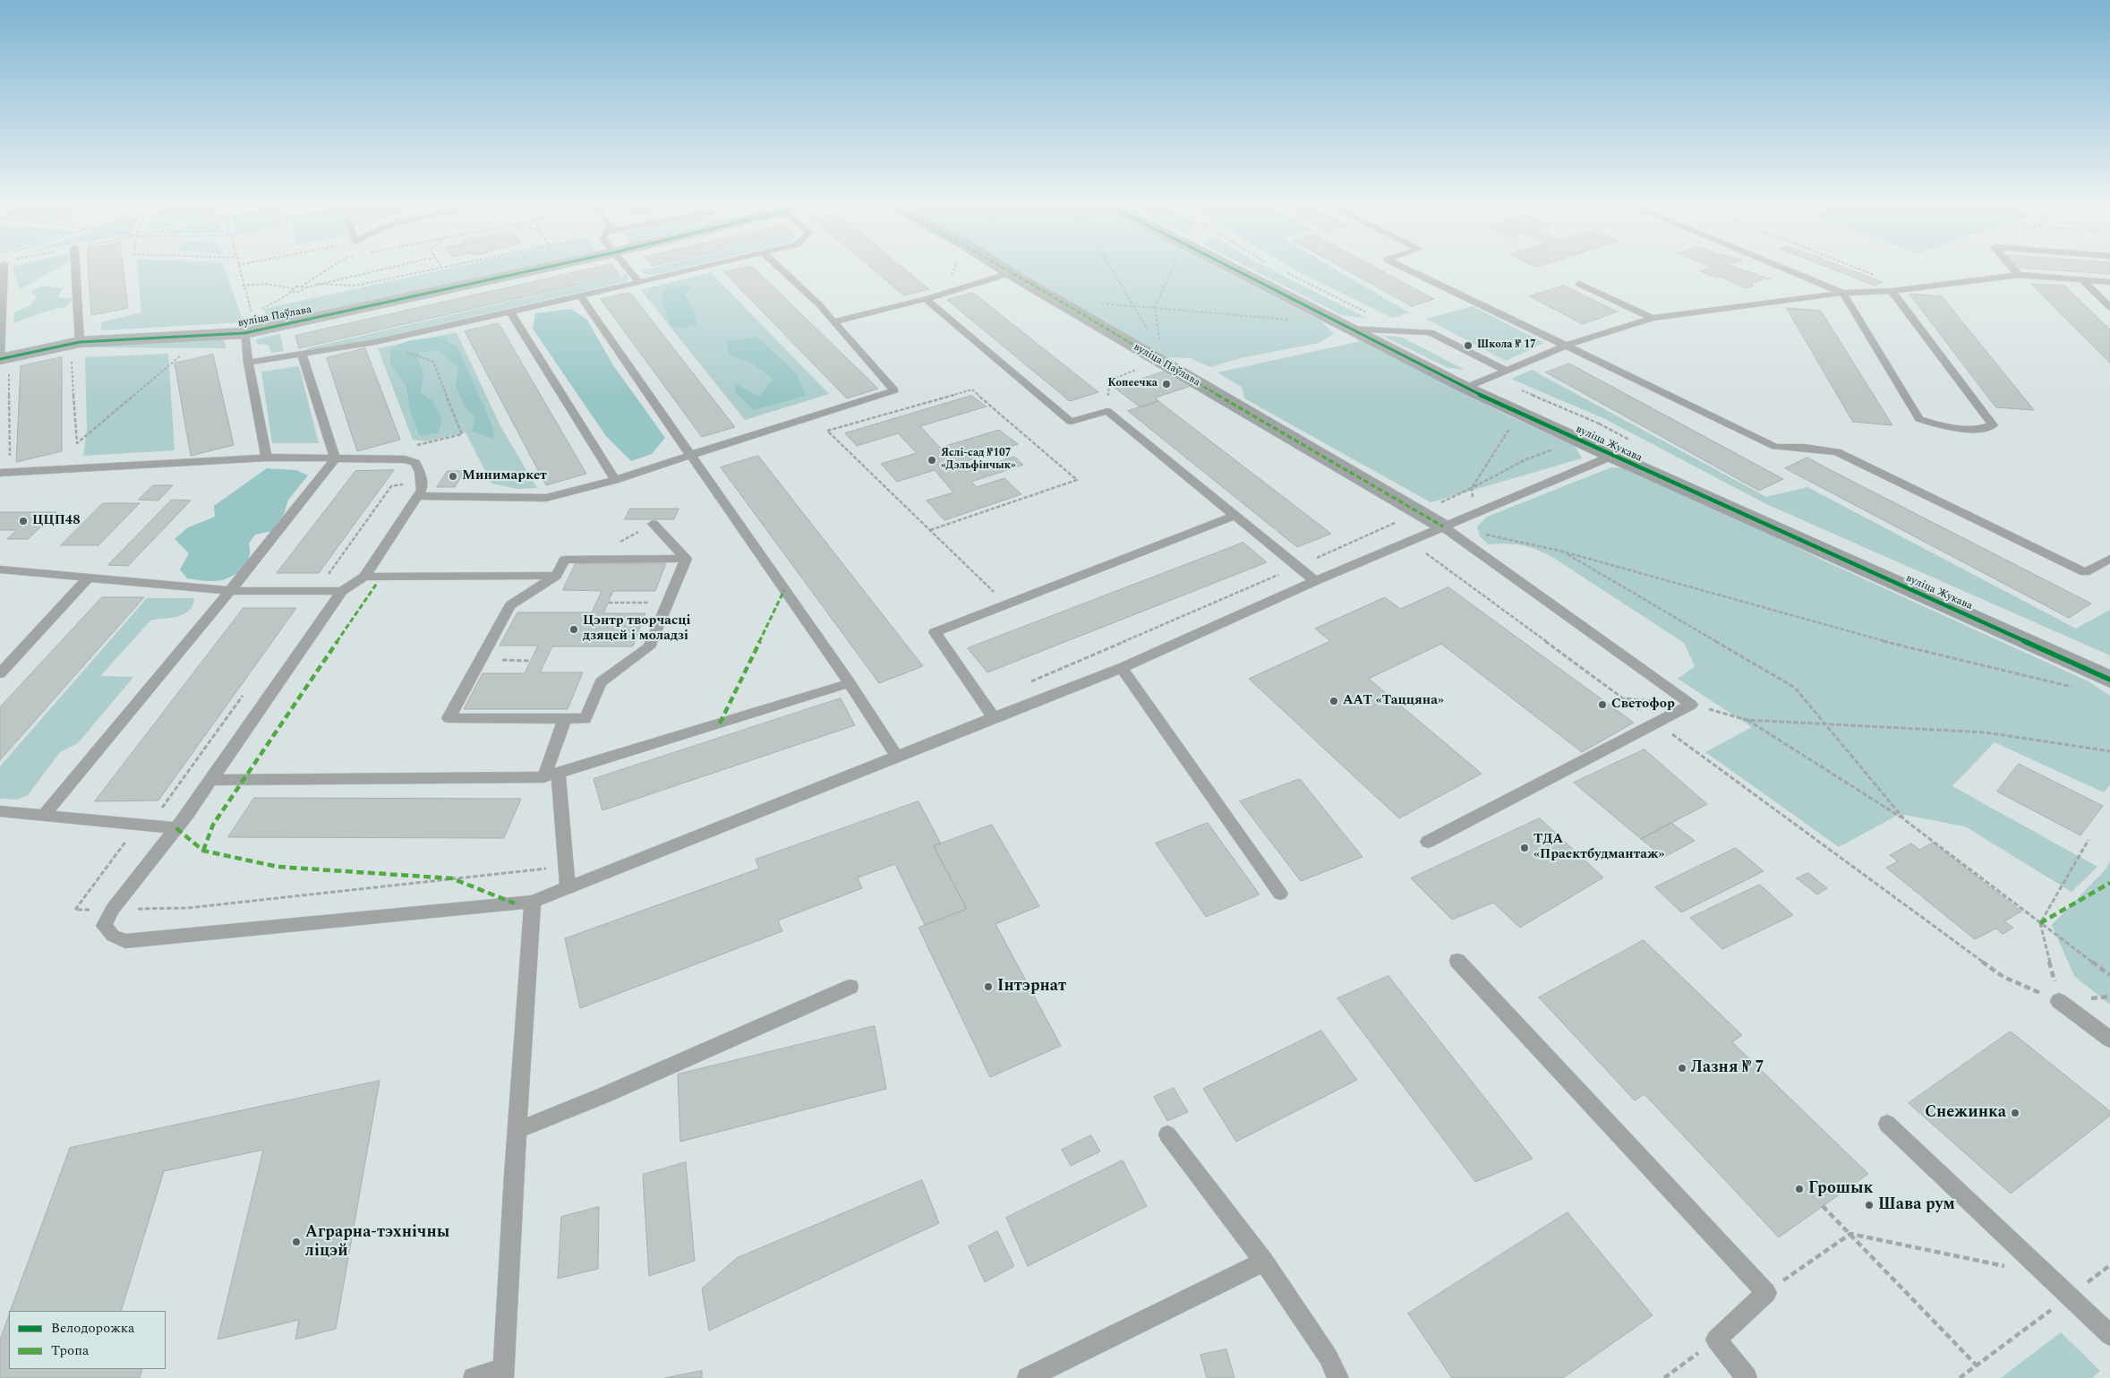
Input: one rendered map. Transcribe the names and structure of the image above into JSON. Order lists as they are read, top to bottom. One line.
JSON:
{"streets":{"street":["вуліца Паўлава","вуліца Жукава"]},"places":["Школа № 17","Копеечка","Яслі-сад №107 «Дэльфінчык»","Минимаркет","ЦЦП48","Цэнтр творчасці дзяцей і моладзі","ААТ «Таццяна»","Светофор","ТДА «Праектбудмантаж»","Інтэрнат","Лазня № 7","Снежинка","Грошык","Шава рум","Аграрна-тэхнічны ліцэй"],"legend":["Велодорожка","Тропа"]}
